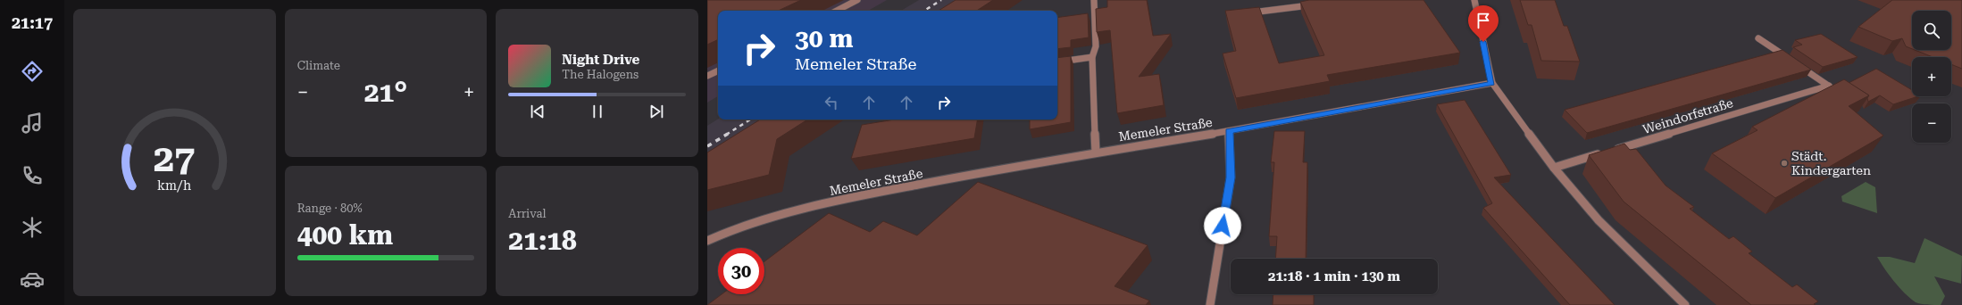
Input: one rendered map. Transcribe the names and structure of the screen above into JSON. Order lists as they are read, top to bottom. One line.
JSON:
{"streets":{"street":["Weindorfstraße","Memeler Straße"]},"places":["Städt. Kindergarten"],"page":{"tabs":"21:17","tile":["Climate",["Range · 80%","400 km"],["Arrival","21:18"]],"map_buttons":["+","−"],"turn":["30 m","Memeler Straße"],"song":["Night Drive","The Halogens"],"heat":["−","21°","+"],"limit":"30","trip":"21:18 · 1 min · 130 m","gauge":["27","km/h"]}}
